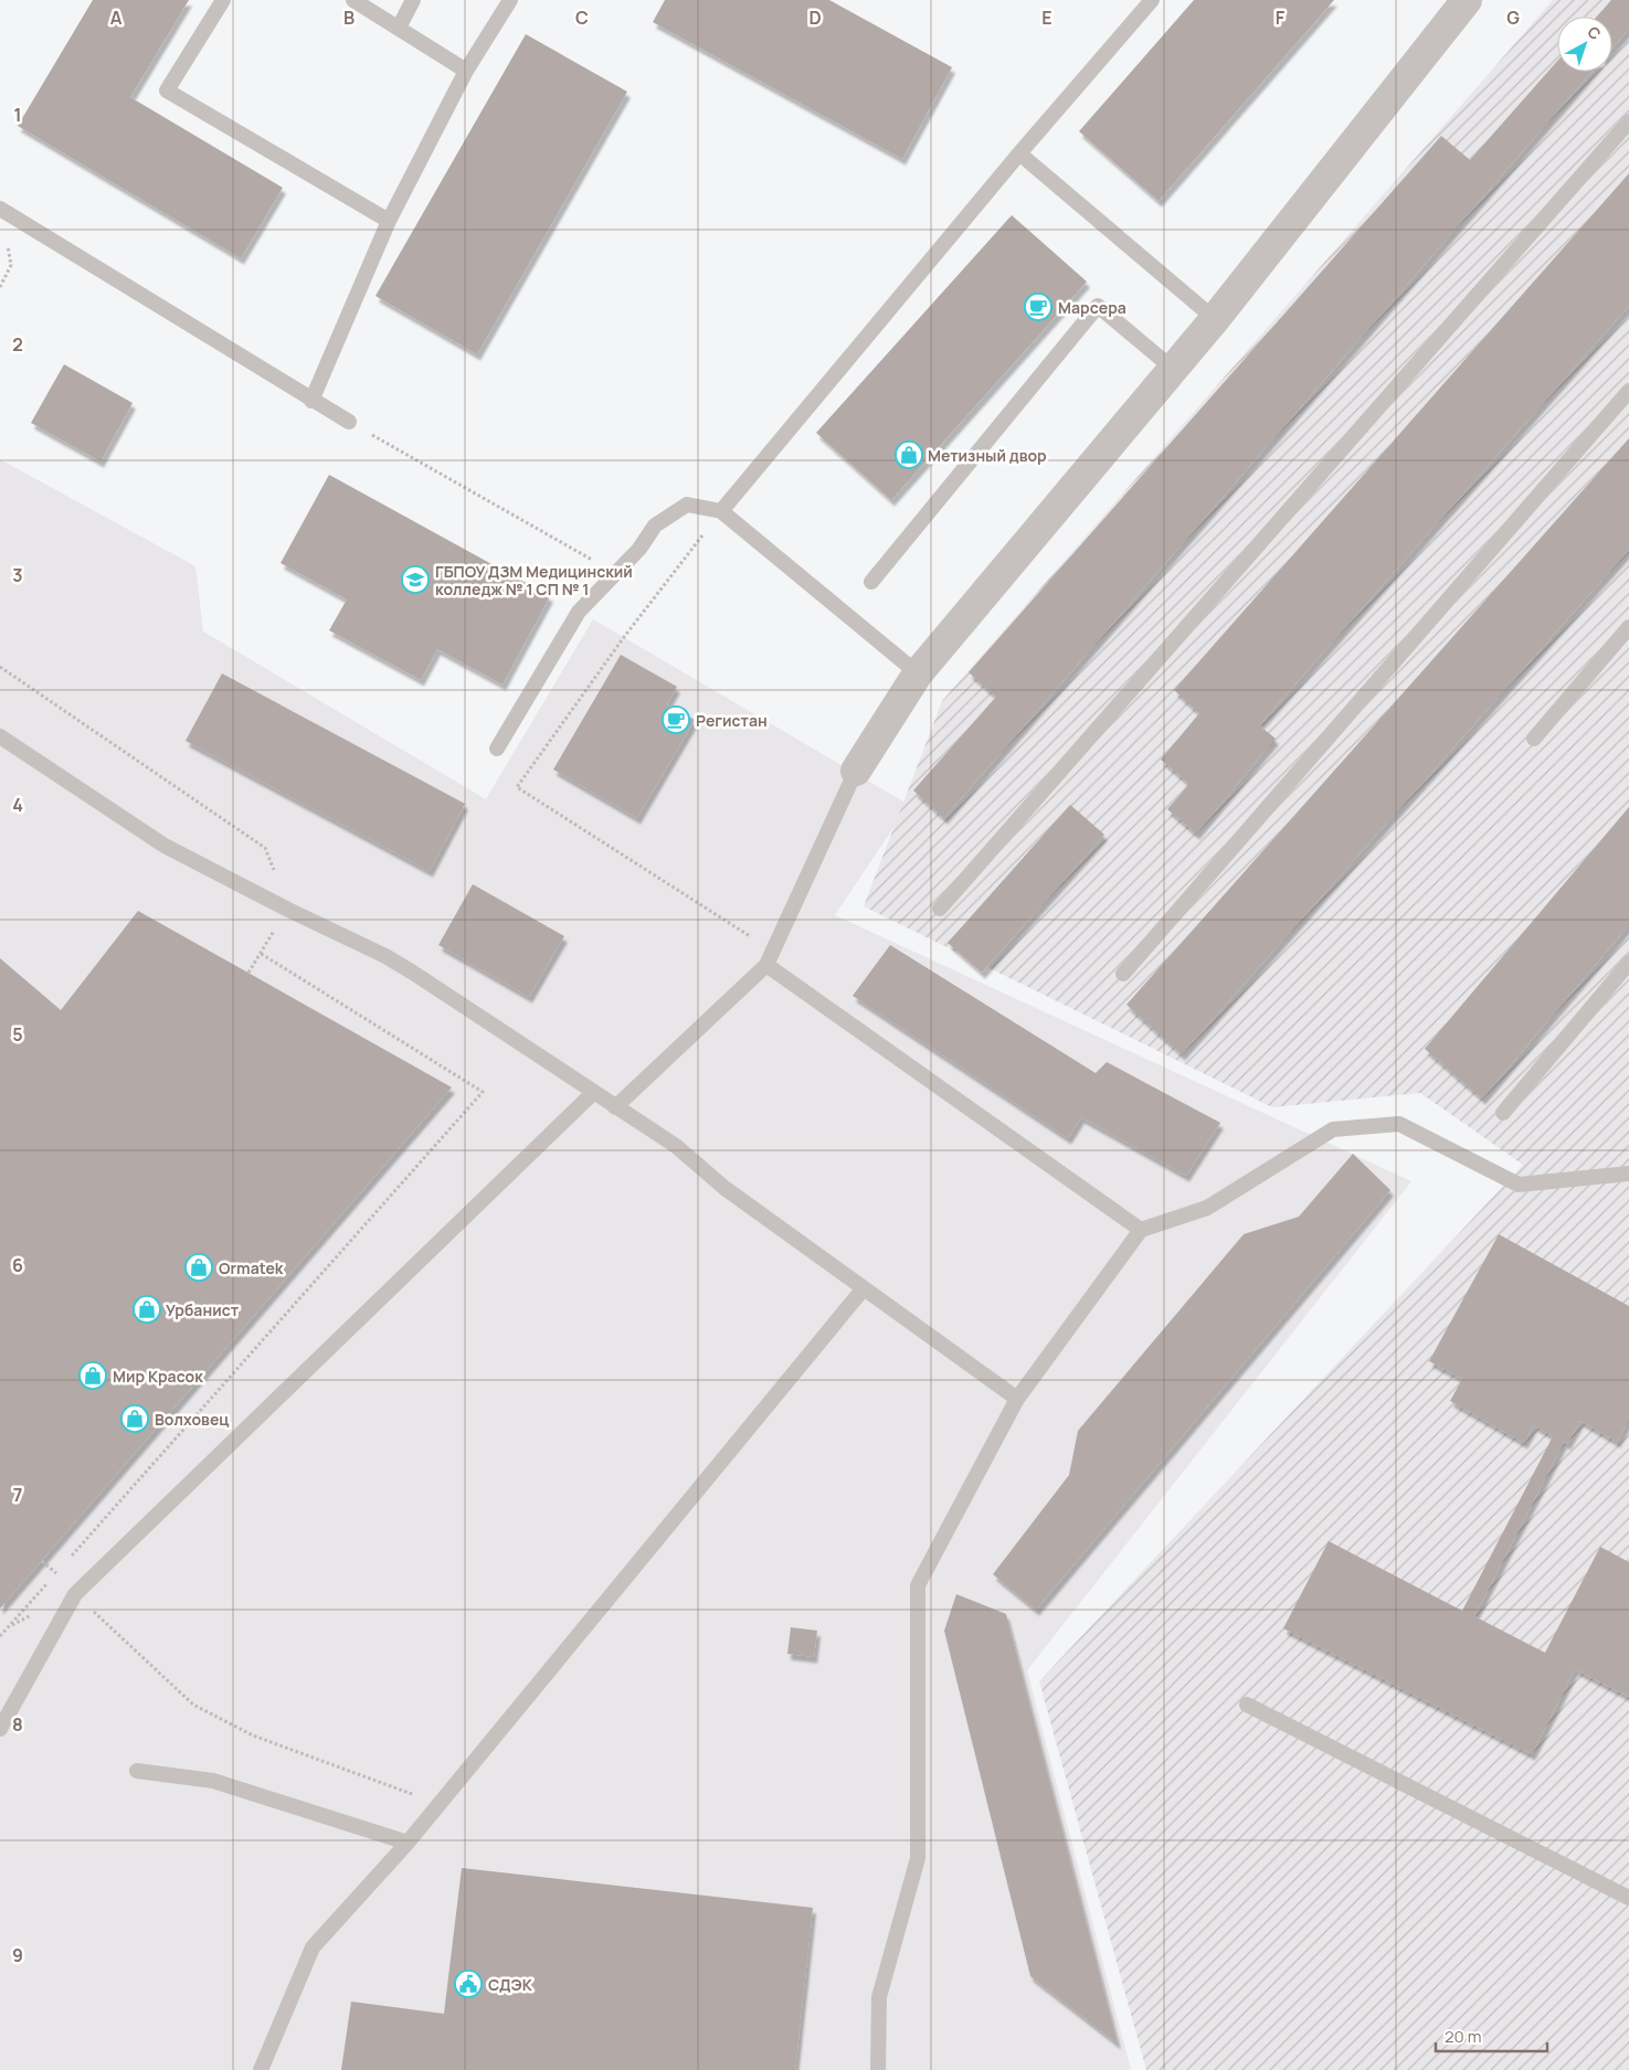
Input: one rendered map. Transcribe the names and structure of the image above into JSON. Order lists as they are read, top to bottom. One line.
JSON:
{"places":{"cafe":["Марсера","Регистан"],"shop":["Метизный двор","Ormatek","Урбанист","Мир Красок","Волховец"],"school or university":["ГБПОУ ДЗМ Медицинский колледж № 1 СП № 1"],"public building":["СДЭК"]},"scale_bar":"20 m","north":"top right","grid":{"columns":["A","B","C","D","E","F","G"],"rows":["1","2","3","4","5","6","7","8","9"]}}
